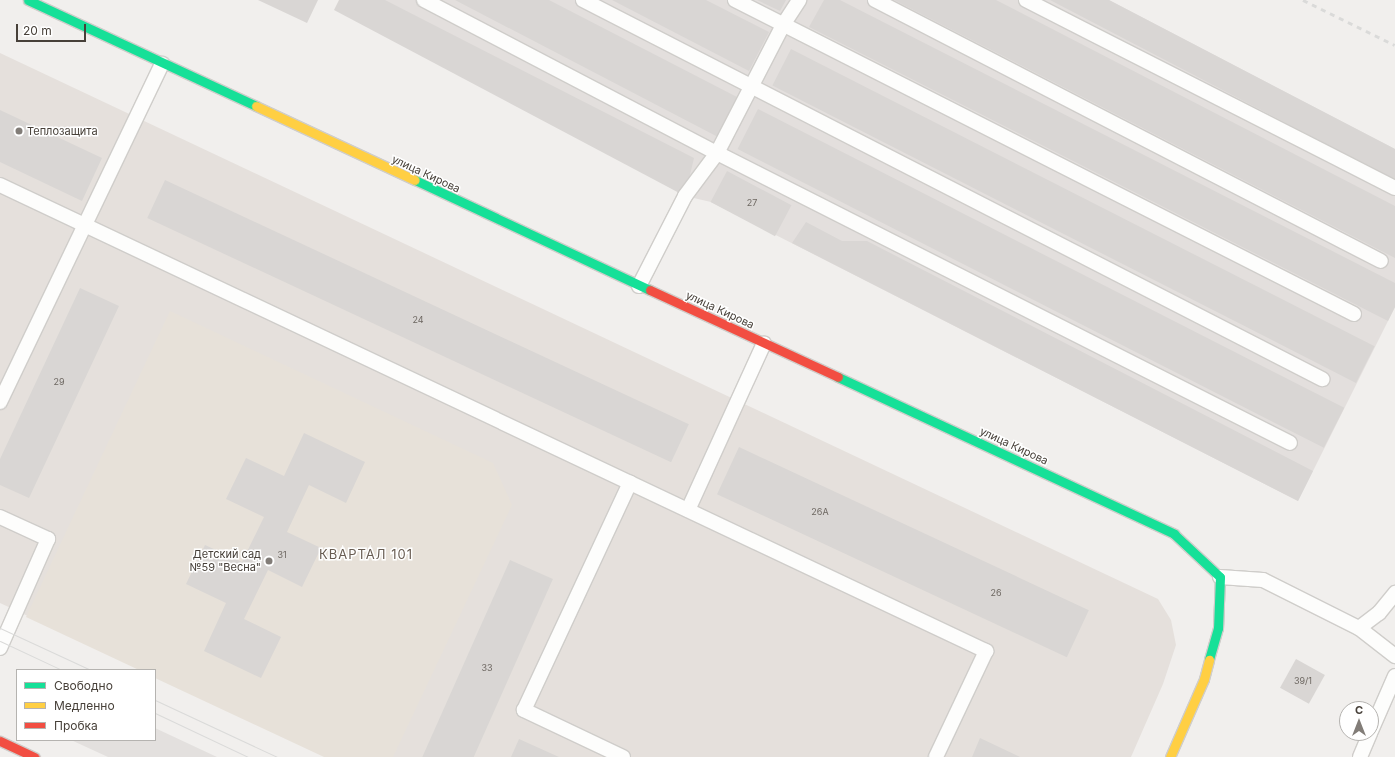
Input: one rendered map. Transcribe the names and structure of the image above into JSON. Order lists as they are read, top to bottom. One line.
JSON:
{"streets":{"street":["улица Кирова"]},"districts":["КВАРТАЛ 101"],"places":["Теплозащита","Детский сад №59 \"Весна\""],"house_numbers":["27","24","29","26А","31","26","33","39/1"],"legend":["Свободно","Медленно","Пробка"],"scale_bar":"20 m","north":"top"}
